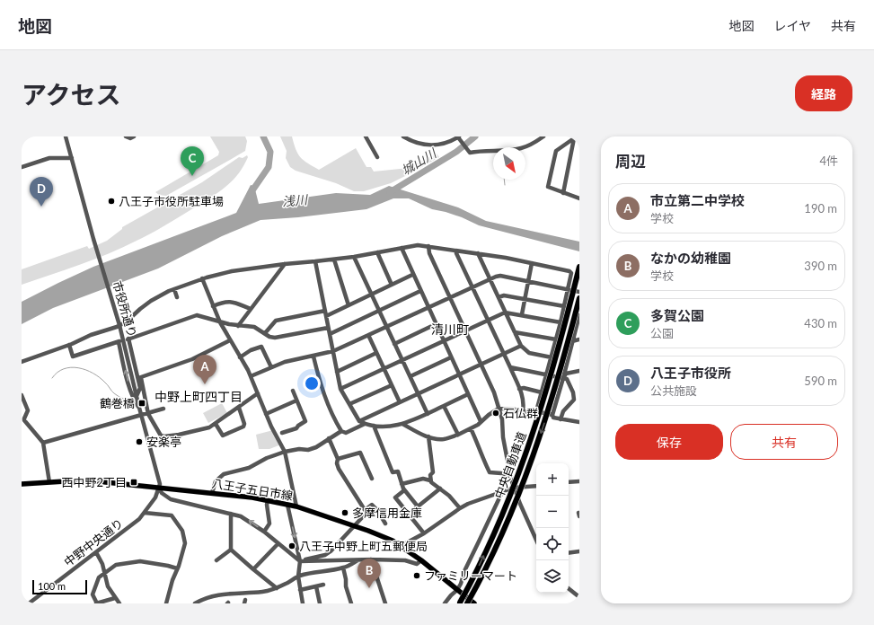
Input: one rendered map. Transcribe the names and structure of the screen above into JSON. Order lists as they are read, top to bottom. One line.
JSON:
{"streets":{"highway":["中央自動車道"],"main road":["八王子五日市線"],"street":["市役所通り","中野中央通り"]},"crossings":[["市役所通り","八王子五日市線"],["市役所通り","中野中央通り"],["八王子五日市線","中野中央通り"]],"districts":["清川町","中野上町四丁目"],"water":["城山川","浅川"],"places":{"other":["八王子市役所駐車場","石仏群","安楽亭","多摩信用金庫","八王子中野上町五郵便局","ファミリーマート"],"transit":["鶴巻橋","西中野2丁目"]},"scale_bar":"100 m","north":"bottom right","page":{"header":"地図","nav":["地図","レイヤ","共有"],"title":"アクセス","buttons":["経路",["保存","共有"]],"heading":["周辺","4件"],"pins":["C","D","A","B"],"list":[{"mark":"A","name":"市立第二中学校","note":"学校","value":"190 m"},{"mark":"B","name":"なかの幼稚園","note":"学校","value":"390 m"},{"mark":"C","name":"多賀公園","note":"公園","value":"430 m"},{"mark":"D","name":"八王子市役所","note":"公共施設","value":"590 m"}],"map_buttons":["+","−"],"scale":"100 m"}}
